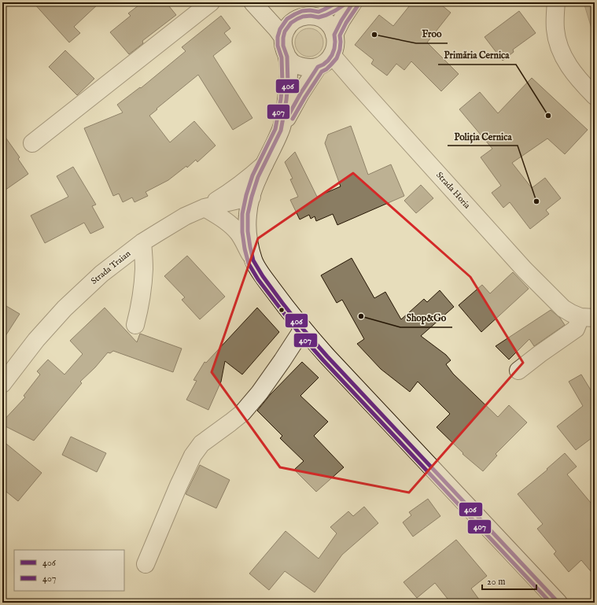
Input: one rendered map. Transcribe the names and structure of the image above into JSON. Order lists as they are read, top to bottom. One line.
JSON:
{"streets":{"street":["Strada Horia","Strada Traian"]},"places":["Froo","Primăria Cernica","Poliția Cernica","Shop&Go"],"lines":["transit line 406","transit line 407"],"legend":["406","407"],"scale_bar":"20 m"}
